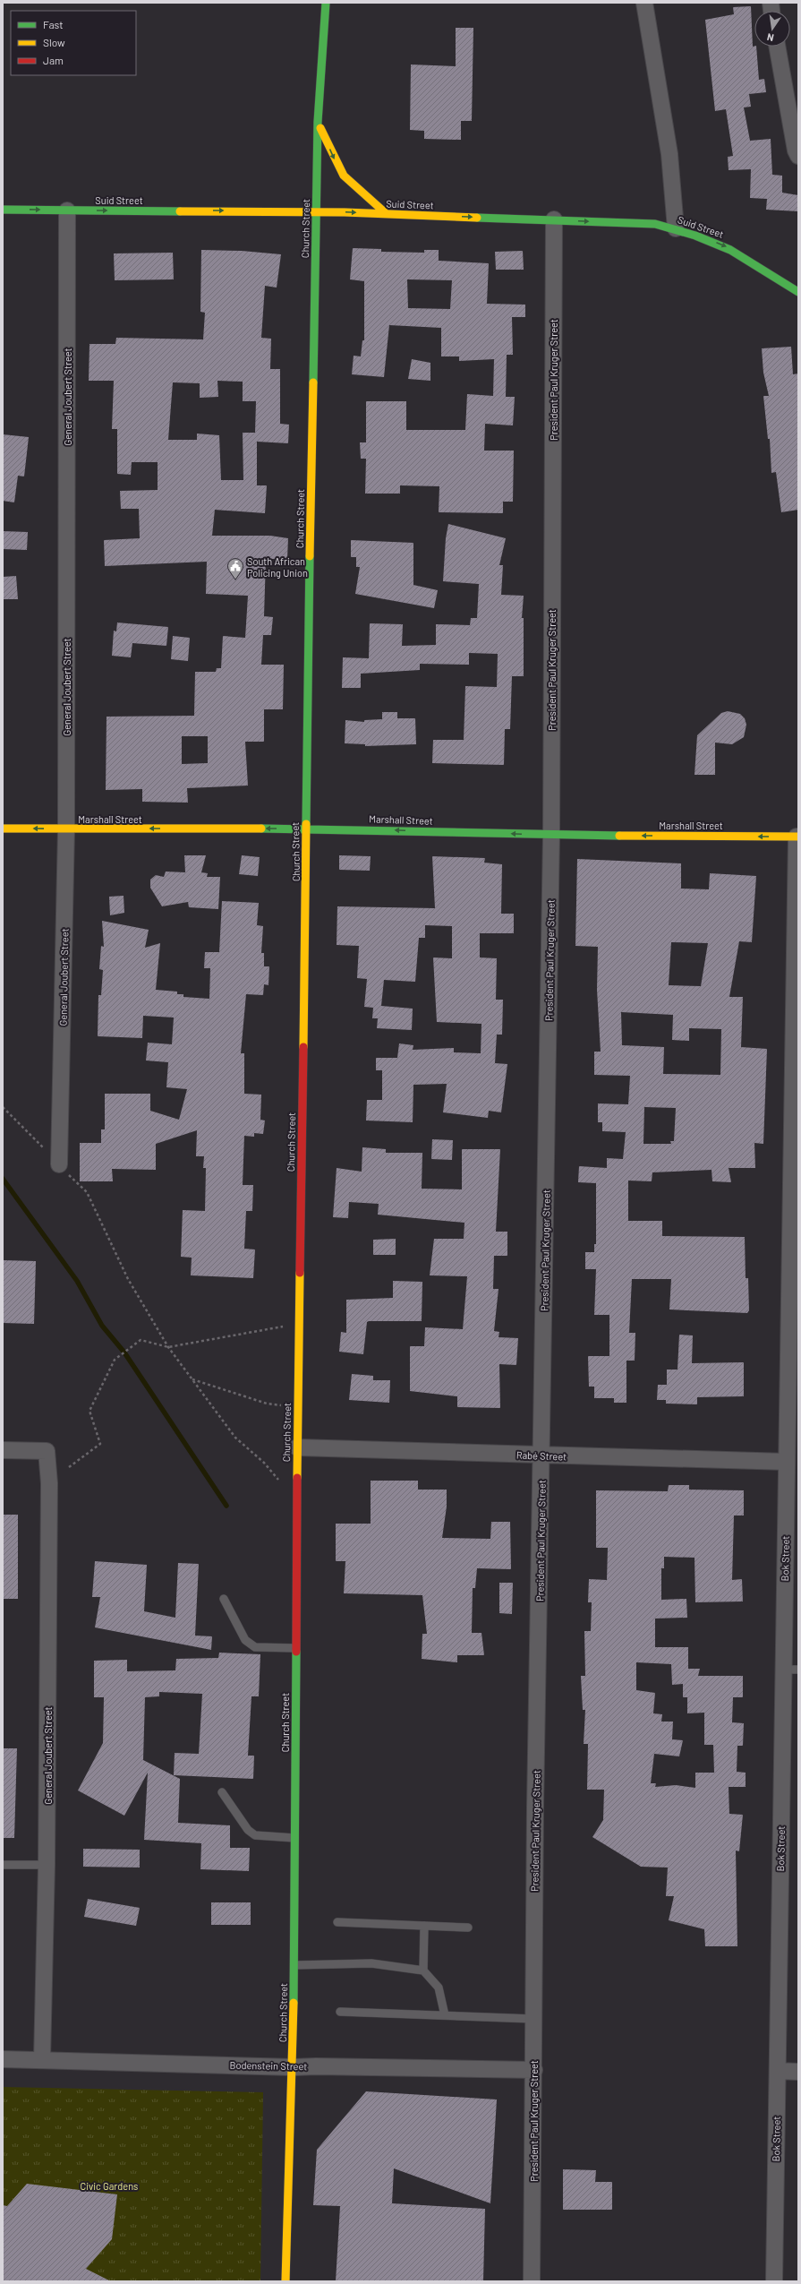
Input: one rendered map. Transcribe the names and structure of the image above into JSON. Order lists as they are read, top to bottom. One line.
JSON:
{"streets":{"main road":["Suid Street","Church Street","Marshall Street"],"street":["President Paul Kruger Street","General Joubert Street","Rabé Street","Bok Street","Bodenstein Street"]},"crossings":[["Suid Street","Church Street"],["Suid Street","President Paul Kruger Street"],["Suid Street","General Joubert Street"],["Church Street","Marshall Street"],["Church Street","Rabé Street"],["Church Street","Bodenstein Street"],["President Paul Kruger Street","Marshall Street"],["President Paul Kruger Street","Rabé Street"],["President Paul Kruger Street","Bodenstein Street"],["General Joubert Street","Marshall Street"],["General Joubert Street","Bodenstein Street"],["Marshall Street","Bok Street"],["Rabé Street","Bok Street"]],"one_way":["Suid Street","Marshall Street"],"parks":["Civic Gardens"],"places":{"public building":["South African Policing Union"]},"legend":["Fast","Slow","Jam"],"north":"bottom"}
